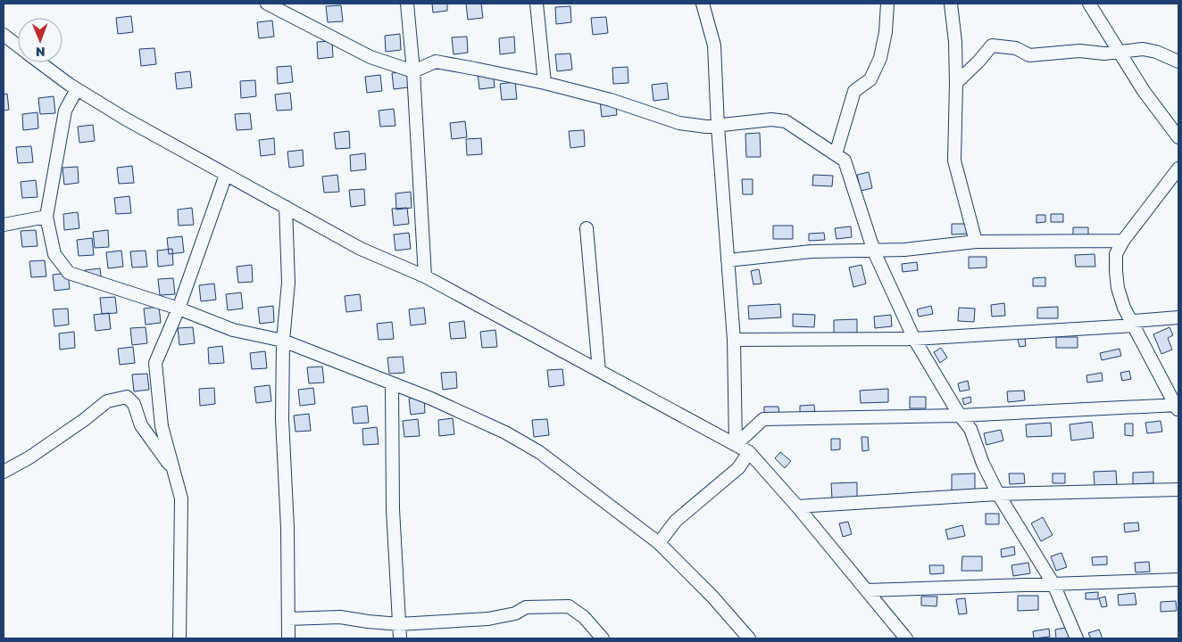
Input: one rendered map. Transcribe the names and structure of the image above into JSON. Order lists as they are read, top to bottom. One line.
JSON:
{"north":"bottom"}
